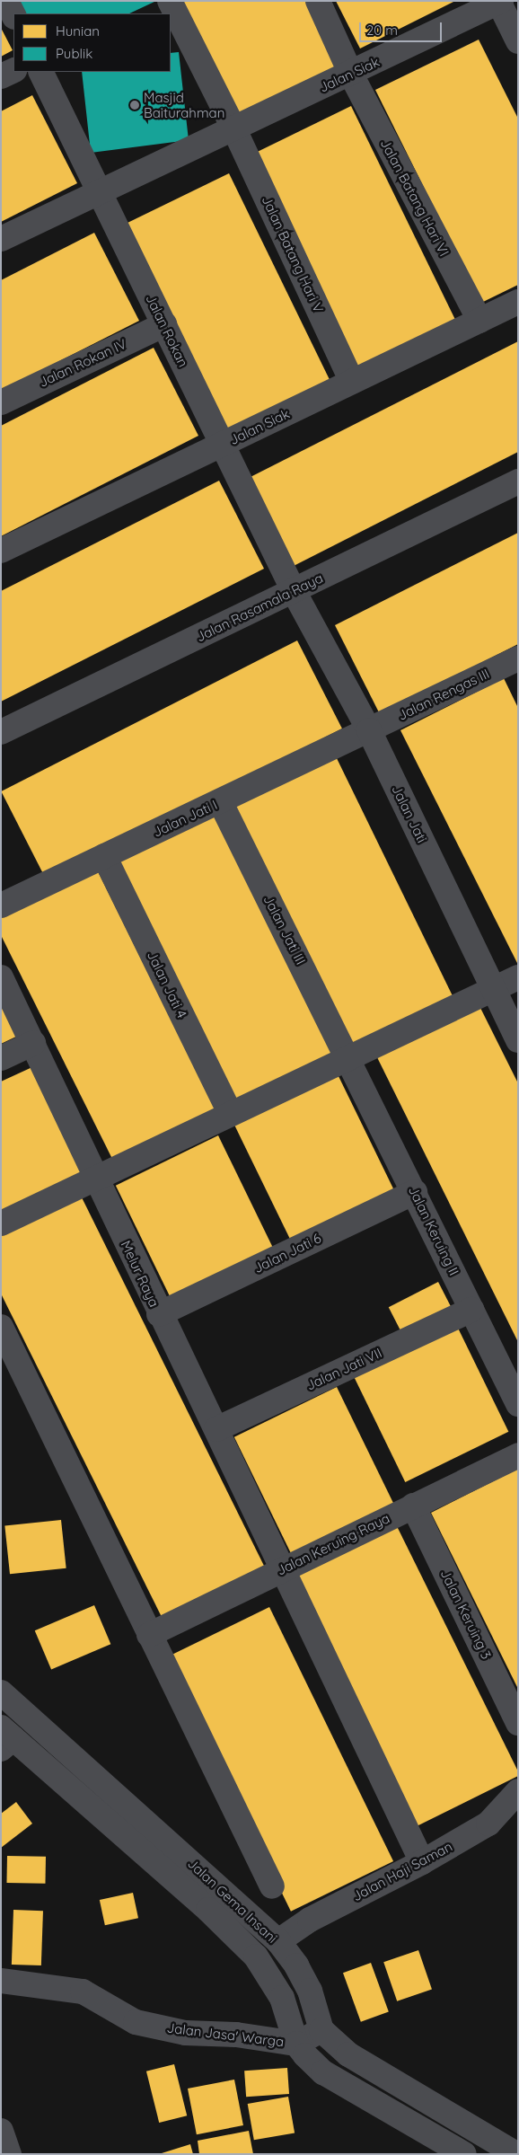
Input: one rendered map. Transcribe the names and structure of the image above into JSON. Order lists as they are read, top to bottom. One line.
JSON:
{"streets":{"street":["Jalan Siak","Jalan Batang Hari VI","Jalan Batang Hari V","Jalan Rokan","Jalan Rokan IV","Jalan Rasamala Raya","Jalan Rengas III","Jalan Jati","Jalan Jati I","Jalan Jati III","Jalan Jati 4","Jalan Keruing II","Jalan Jati 6","Melur Raya","Jalan Jati VII","Jalan Keruing Raya","Jalan Keruing 3","Jalan Haji Saman","Jalan Gema Insani","Jalan Jasa' Warga"]},"crossings":[["Jalan Siak","Jalan Batang Hari VI"],["Jalan Siak","Jalan Batang Hari V"],["Jalan Siak","Jalan Rokan"],["Jalan Rokan","Jalan Rokan IV"],["Jalan Rokan","Jalan Rasamala Raya"],["Jalan Rokan","Jalan Jati"],["Jalan Rasamala Raya","Jalan Jati"],["Jalan Rengas III","Jalan Jati"],["Jalan Rengas III","Jalan Jati I"],["Jalan Jati","Jalan Jati I"],["Jalan Jati I","Jalan Jati III"],["Jalan Jati I","Jalan Jati 4"],["Jalan Jati III","Jalan Keruing II"],["Jalan Keruing II","Jalan Jati 6"],["Jalan Keruing II","Jalan Jati VII"],["Jalan Jati 6","Melur Raya"],["Melur Raya","Jalan Jati VII"],["Melur Raya","Jalan Keruing Raya"],["Melur Raya","Jalan Haji Saman"],["Jalan Keruing Raya","Jalan Keruing 3"],["Jalan Haji Saman","Jalan Gema Insani"],["Jalan Gema Insani","Jalan Jasa' Warga"]],"places":["Masjid Baiturahman"],"legend":["Hunian","Publik"],"scale_bar":"20 m"}
